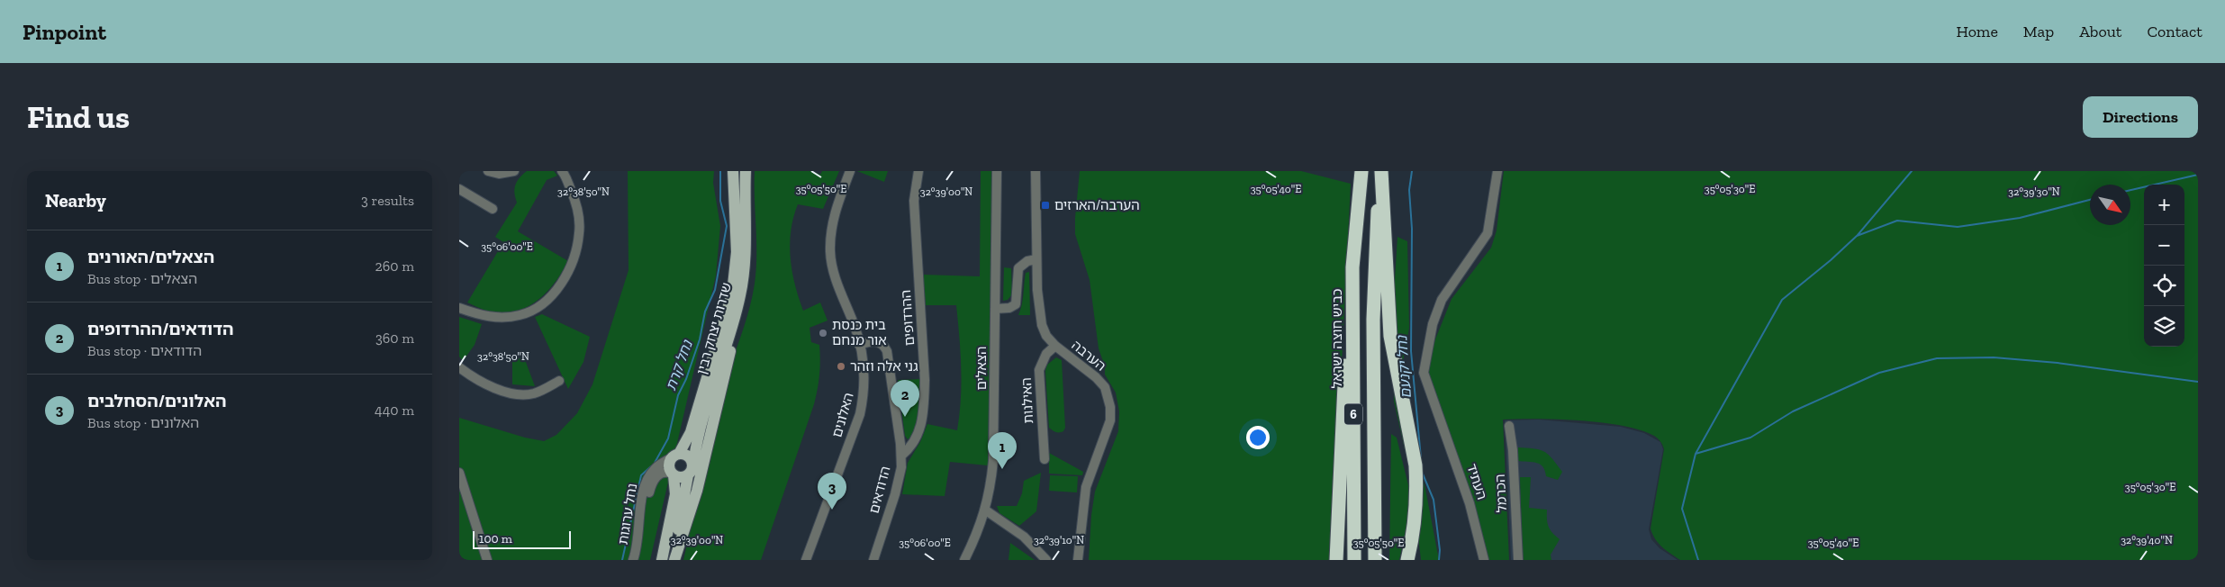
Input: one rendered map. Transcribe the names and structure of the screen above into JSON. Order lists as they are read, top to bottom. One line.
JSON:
{"streets":{"highway":["כביש חוצה ישראל","6"],"main road":["שדרות יצחק רבין"],"street":["ההרדופים","הערבה","הצאלים","האילנות","האלונים","העתיד","הדודאים","הכרמל","נחל ערוגות"]},"crossings":[["ההרדופים","הדודאים"],["שדרות יצחק רבין","נחל ערוגות"],["הערבה","האילנות"],["האלונים","הדודאים"]],"water":["נחל קרת","נחל יקנעם"],"places":{"transit":["הערבה/הארזים"],"other":["בית כנסת אור מנחם","גני אלה וזהר"]},"scale_bar":"100 m","north":"bottom right","page":{"header":"Pinpoint","nav":["Home","Map","About","Contact"],"buttons":"Directions","title":"Find us","heading":["Nearby","3 results"],"map_buttons":["+","−"],"list":[{"mark":"1","name":"הצאלים/האורנים","note":"Bus stop · הצאלים","value":"260 m"},{"mark":"2","name":"הדודאים/ההרדופים","note":"Bus stop · הדודאים","value":"360 m"},{"mark":"3","name":"האלונים/הסחלבים","note":"Bus stop · האלונים","value":"440 m"}],"pins":["2","1","3"],"scale":"100 m"},"coordinates":["35°05'50\"E","35°05'40\"E","35°05'30\"E","32°38'50\"N","32°39'00\"N","32°39'30\"N","35°06'00\"E","32°39'10\"N","32°39'40\"N"]}
